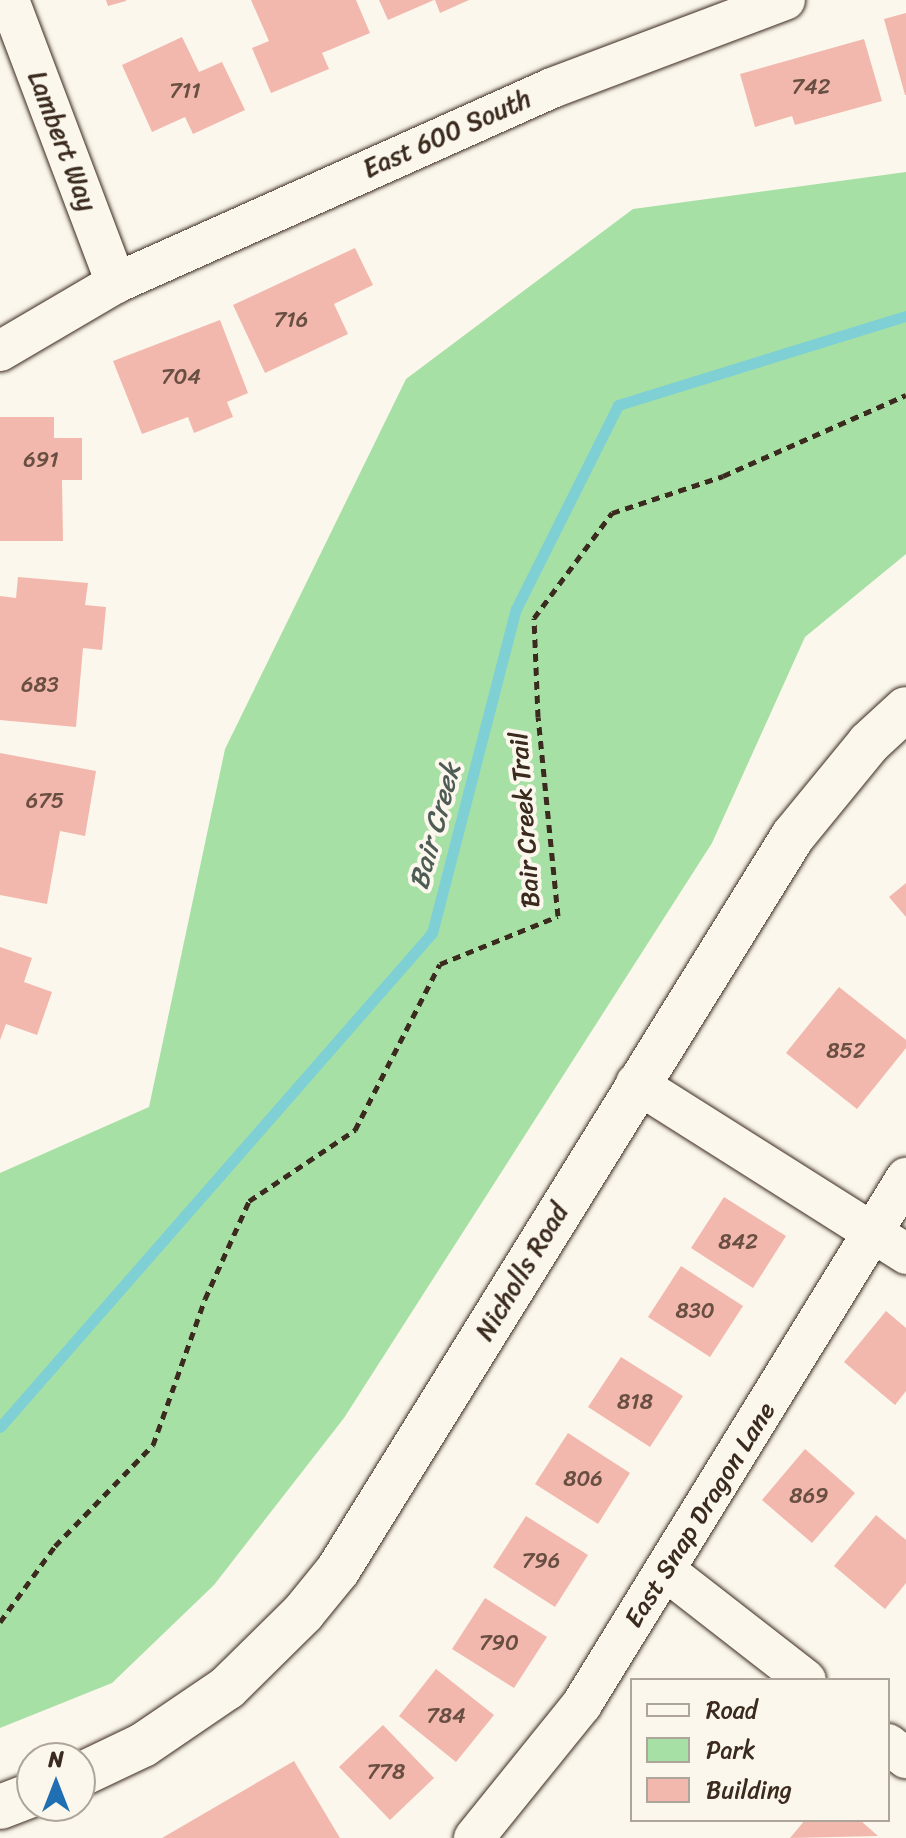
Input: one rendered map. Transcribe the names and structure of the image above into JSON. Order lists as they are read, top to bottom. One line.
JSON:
{"streets":{"street":["East 600 South","Lambert Way","Nicholls Road","East Snap Dragon Lane"],"path":["Bair Creek Trail"]},"crossings":[["East 600 South","Lambert Way"]],"water":["Bair Creek"],"house_numbers":["742","711","716","704","691","683","675","852","842","830","818","806","869","796","790","784","778"],"legend":["Road","Park","Building"],"north":"top"}
